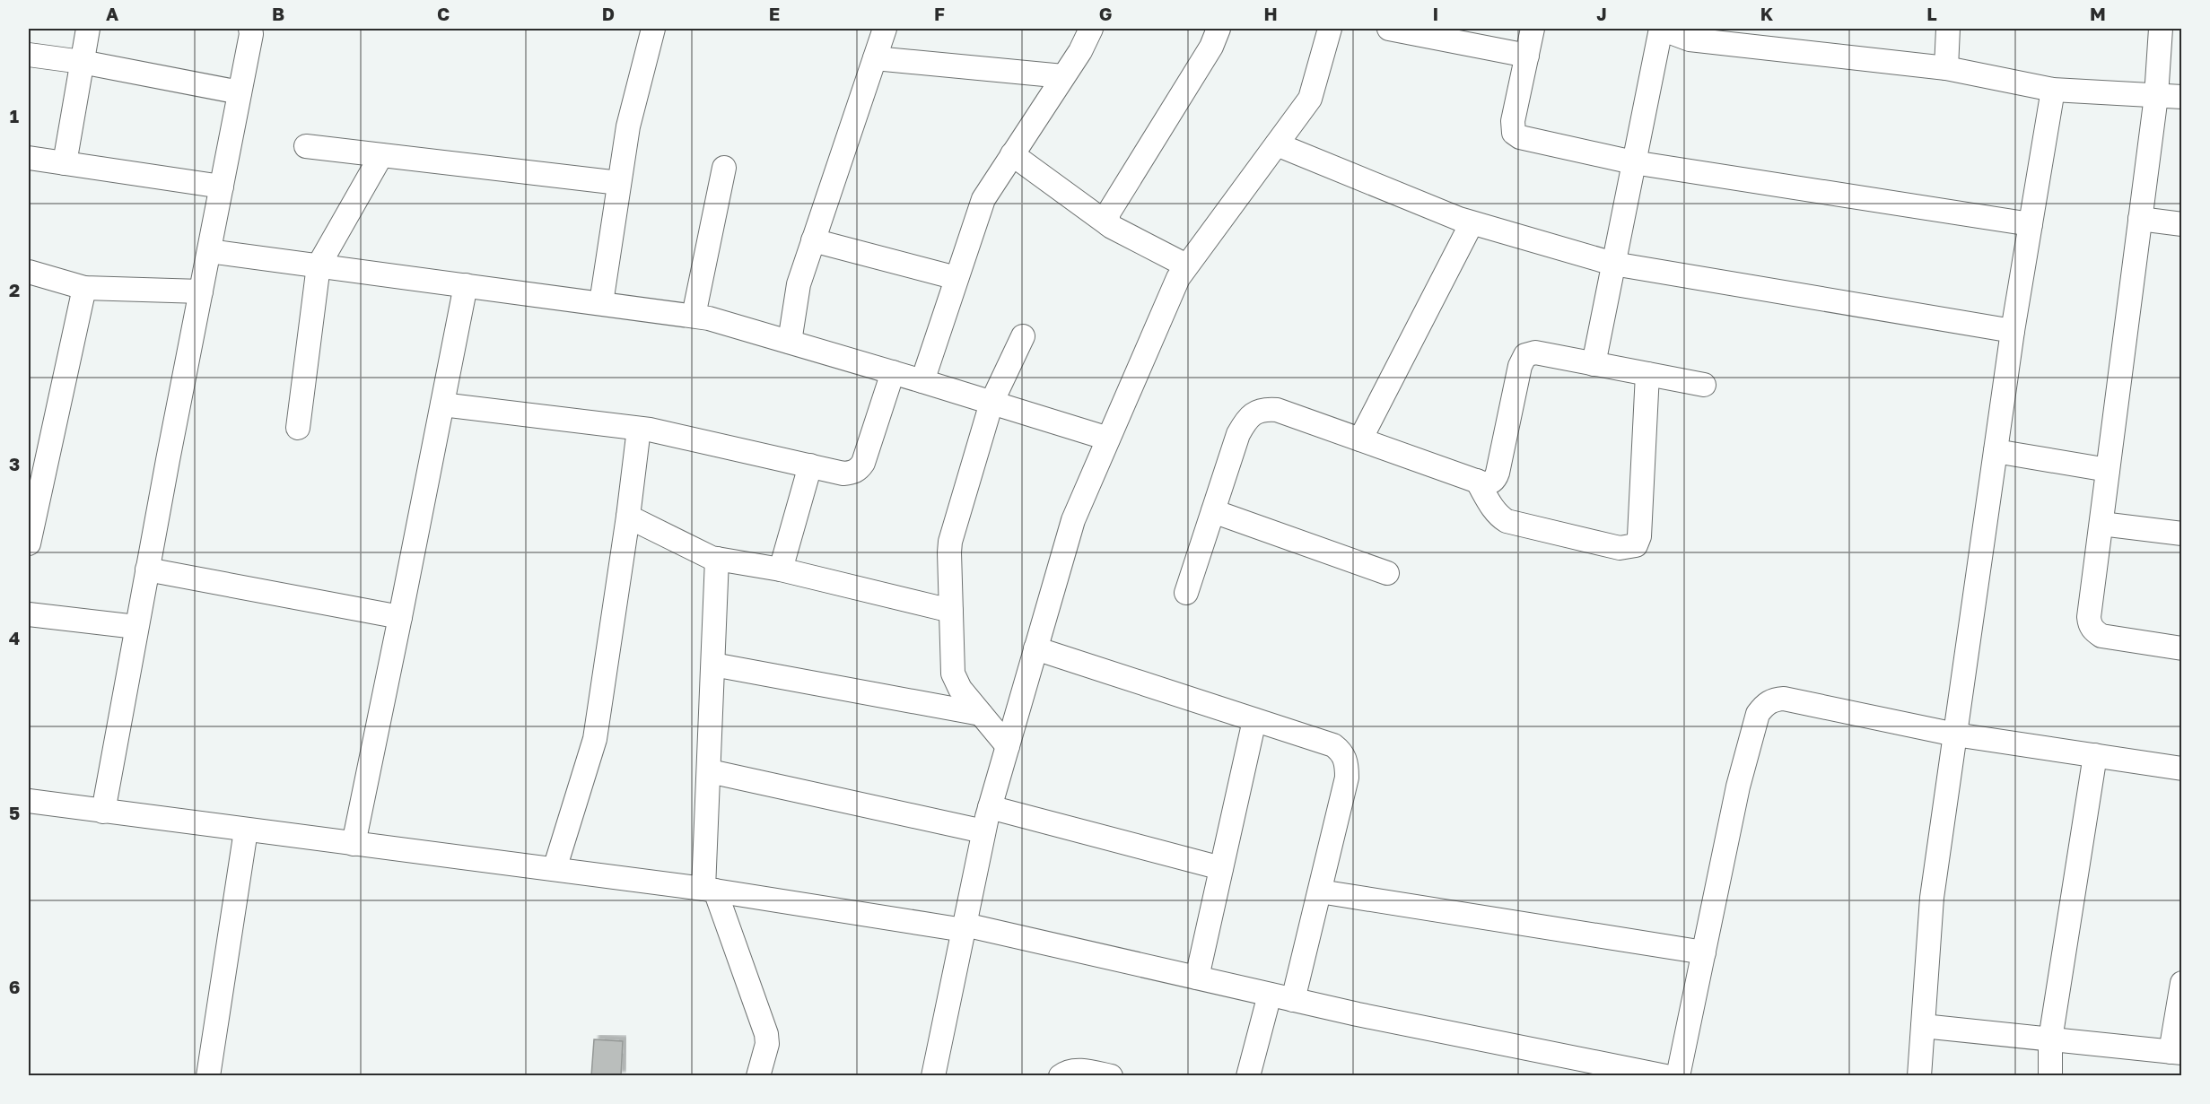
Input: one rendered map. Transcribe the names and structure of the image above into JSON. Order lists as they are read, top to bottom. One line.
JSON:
{"grid":{"columns":["A","B","C","D","E","F","G","H","I","J","K","L","M"],"rows":["1","2","3","4","5","6"]}}
